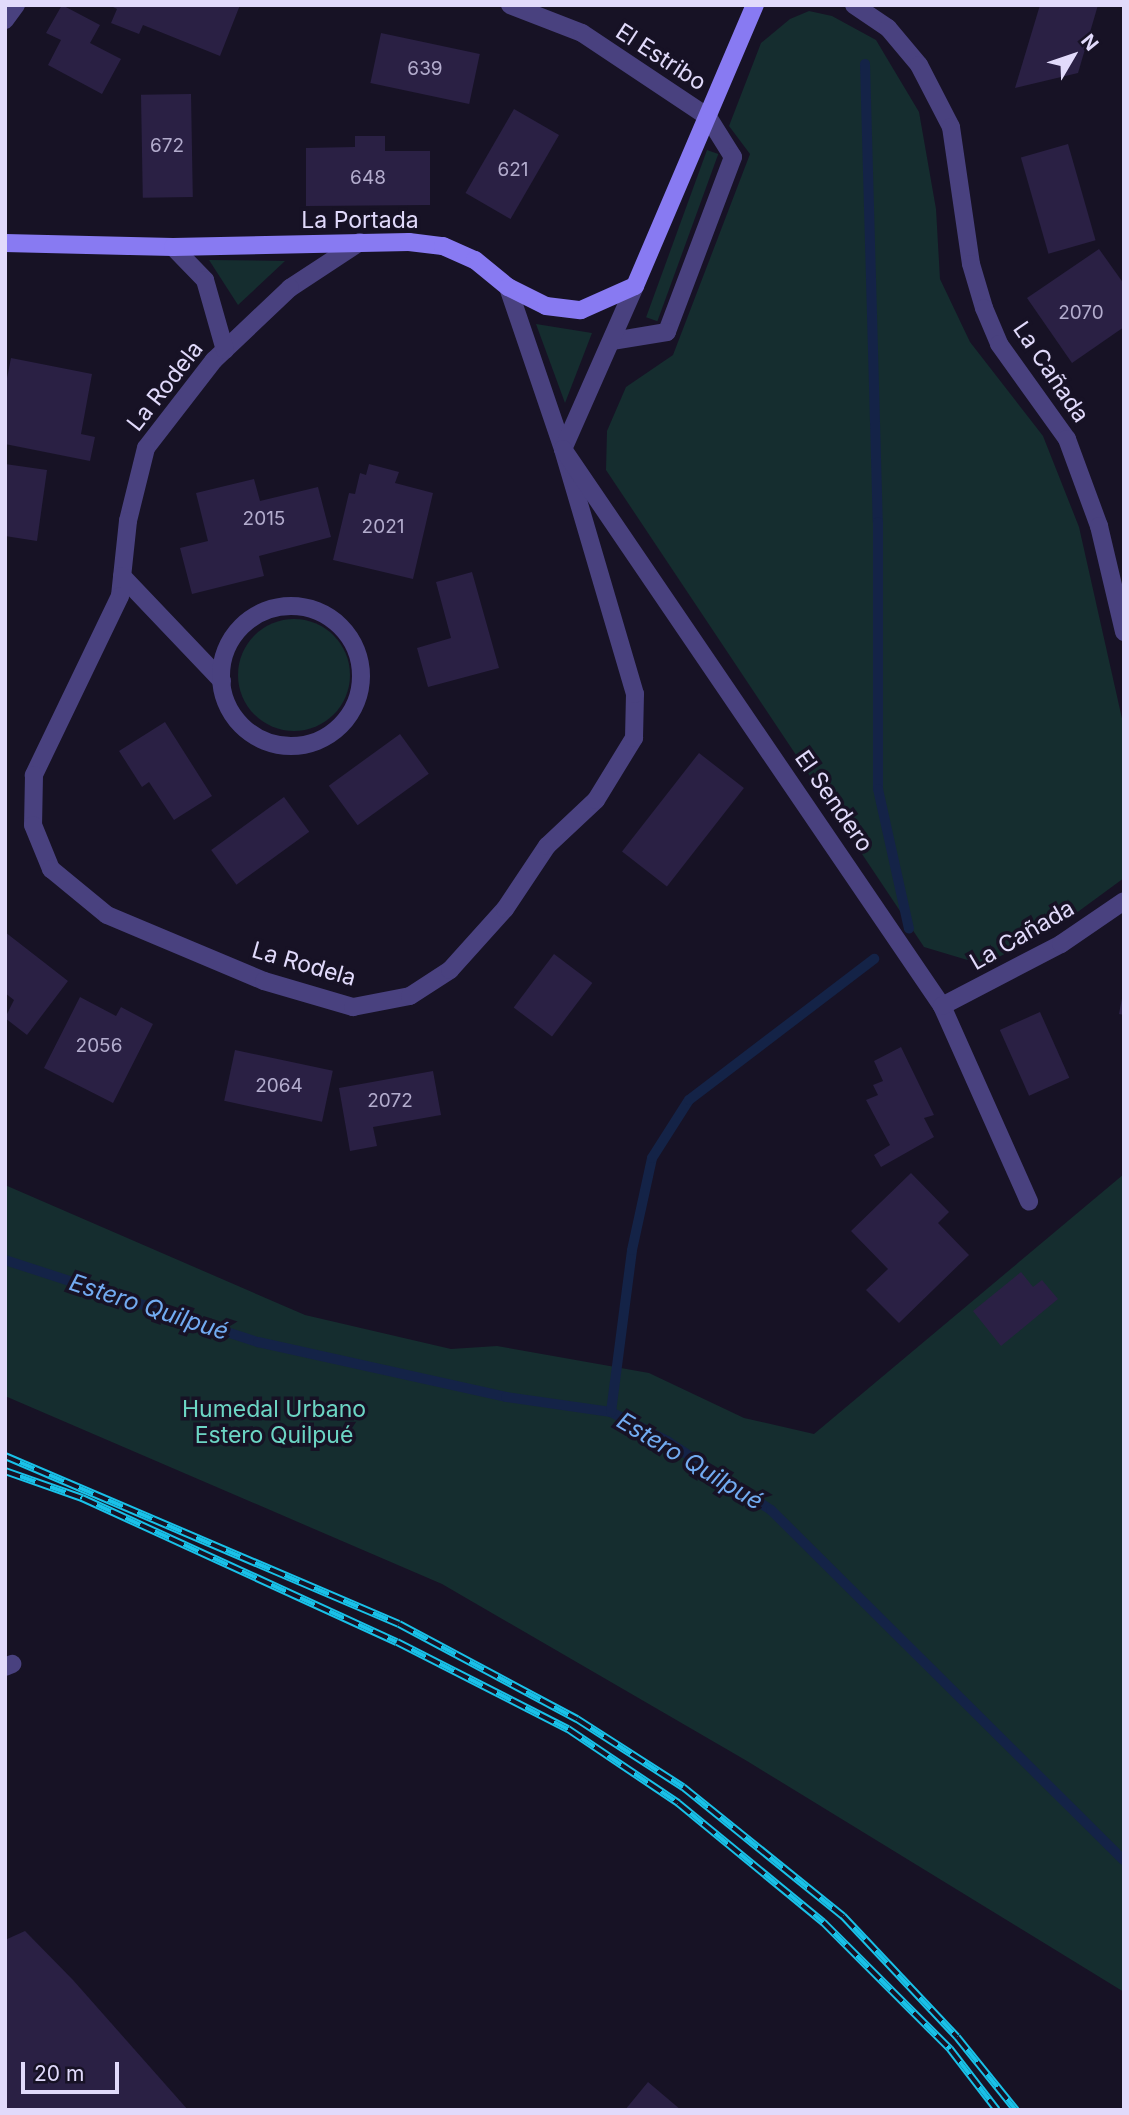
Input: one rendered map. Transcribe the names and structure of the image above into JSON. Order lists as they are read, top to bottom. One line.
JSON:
{"streets":{"street":["El Estribo","La Portada","La Cañada","La Rodela","El Sendero"]},"crossings":[["La Portada","La Rodela"],["La Cañada","El Sendero"],["La Rodela","El Sendero"]],"water":["Estero Quilpué"],"parks":["Humedal Urbano Estero Quilpué"],"house_numbers":["639","672","621","648","2070","2015","2021","2056","2064","2072"],"scale_bar":"20 m","north":"top right"}
